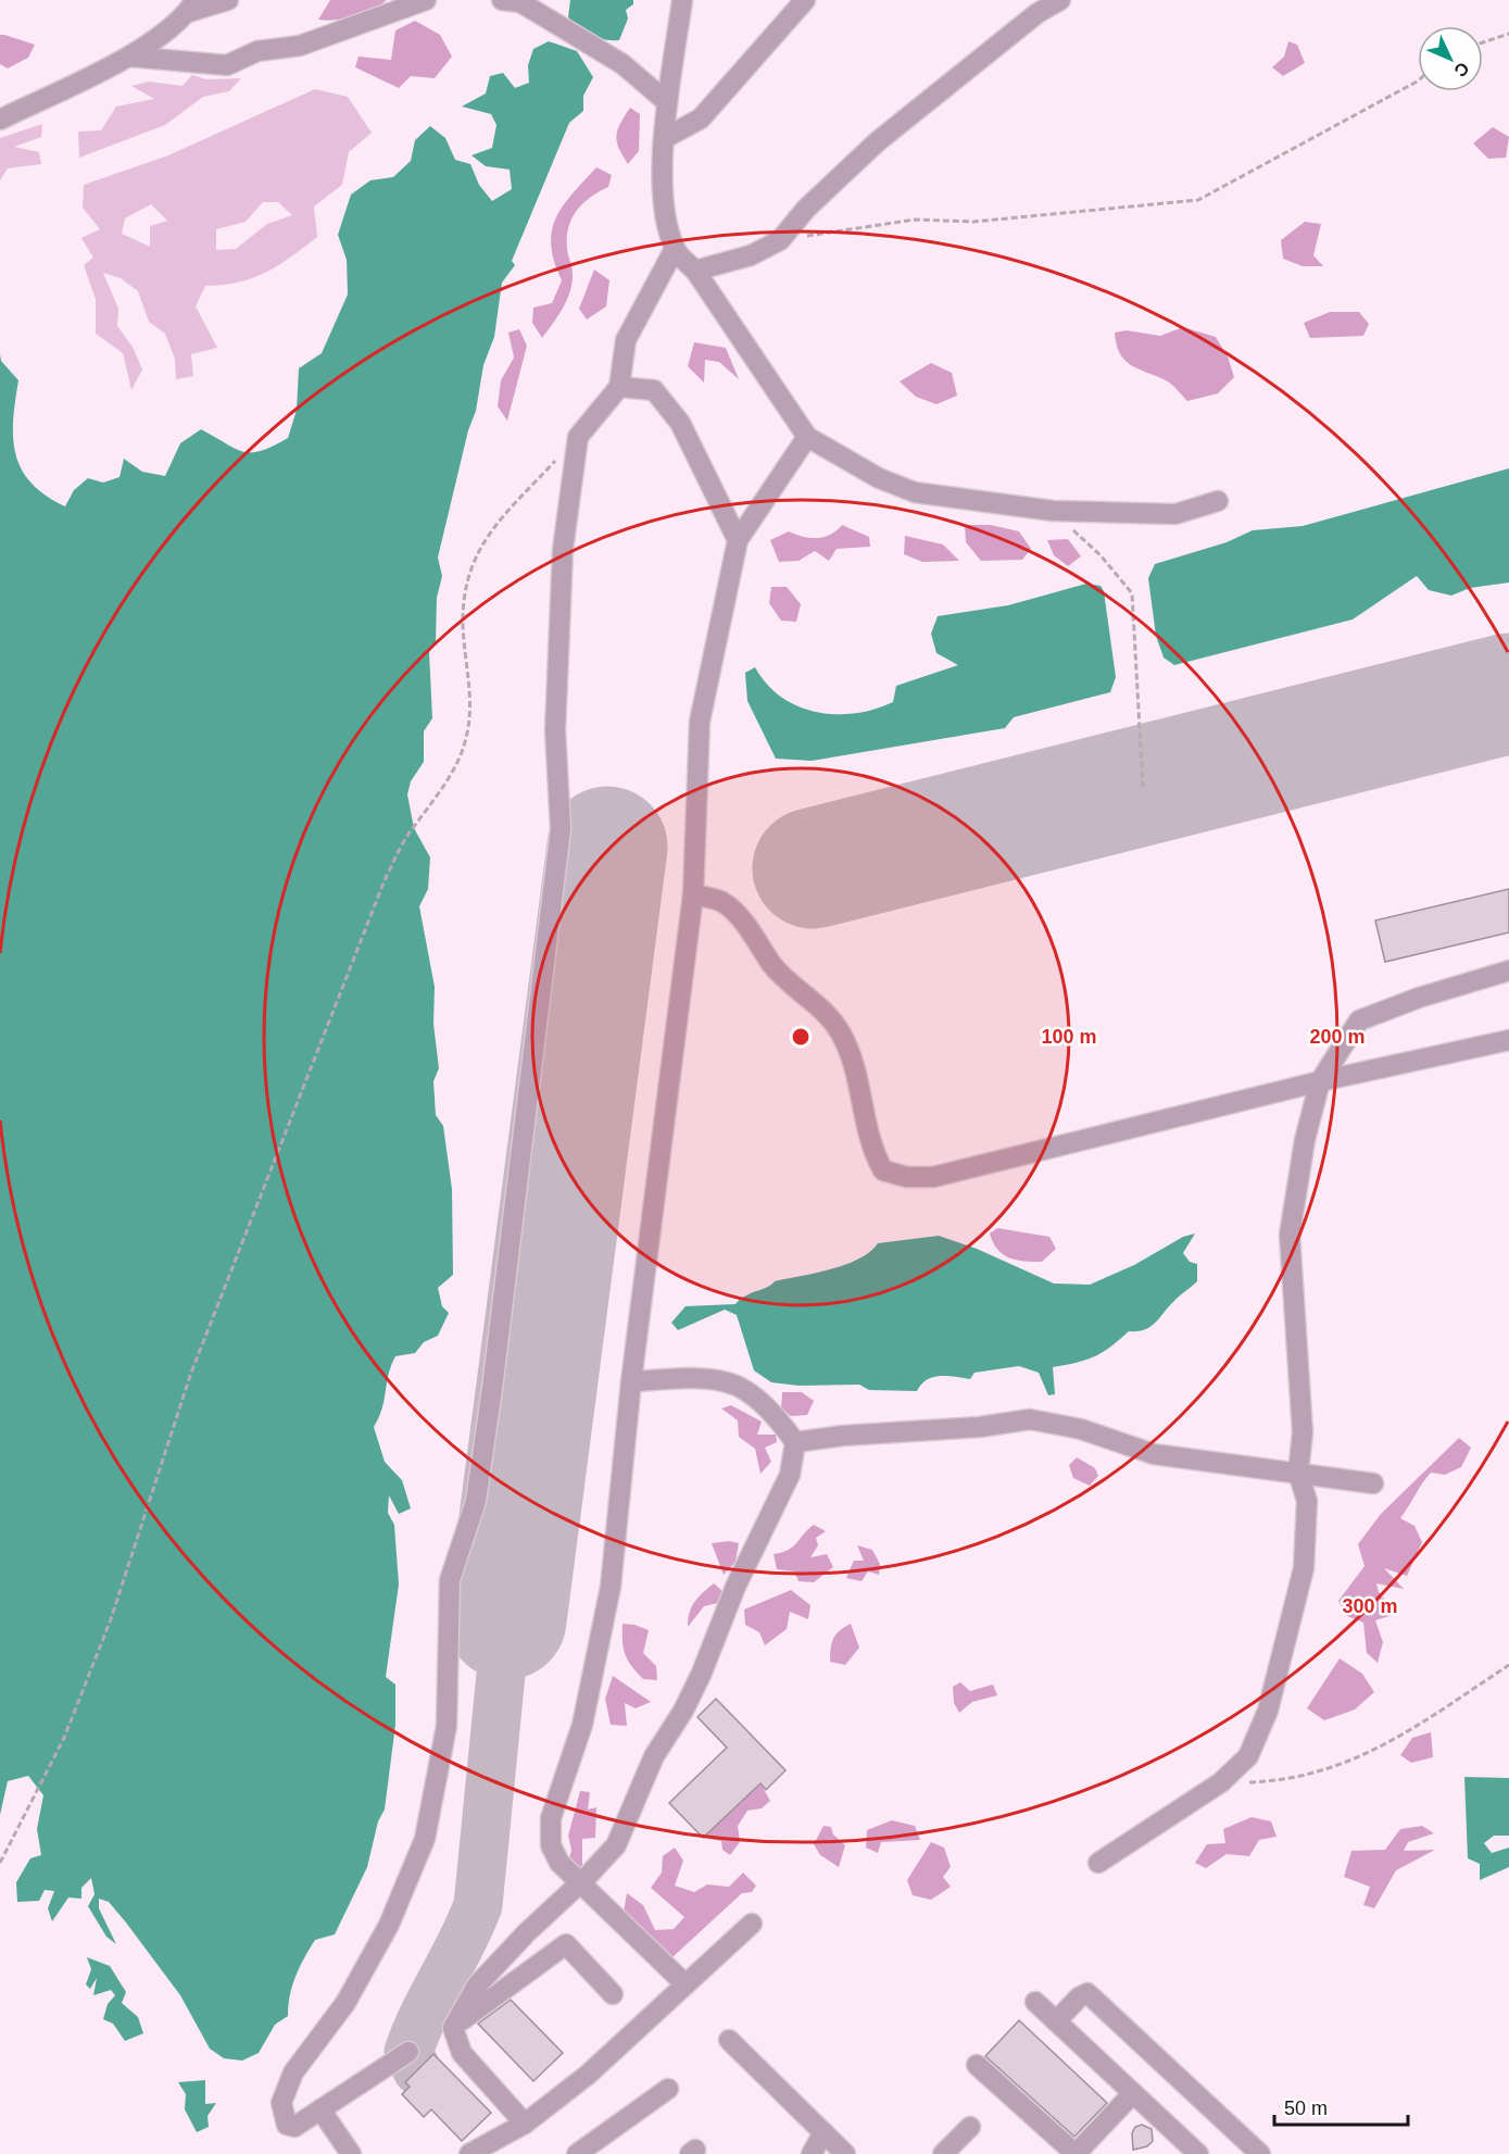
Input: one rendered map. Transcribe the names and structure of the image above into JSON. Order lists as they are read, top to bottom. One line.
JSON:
{"scale_bar":"50 m","north":"bottom right","rings":["100 m","200 m","300 m"]}
